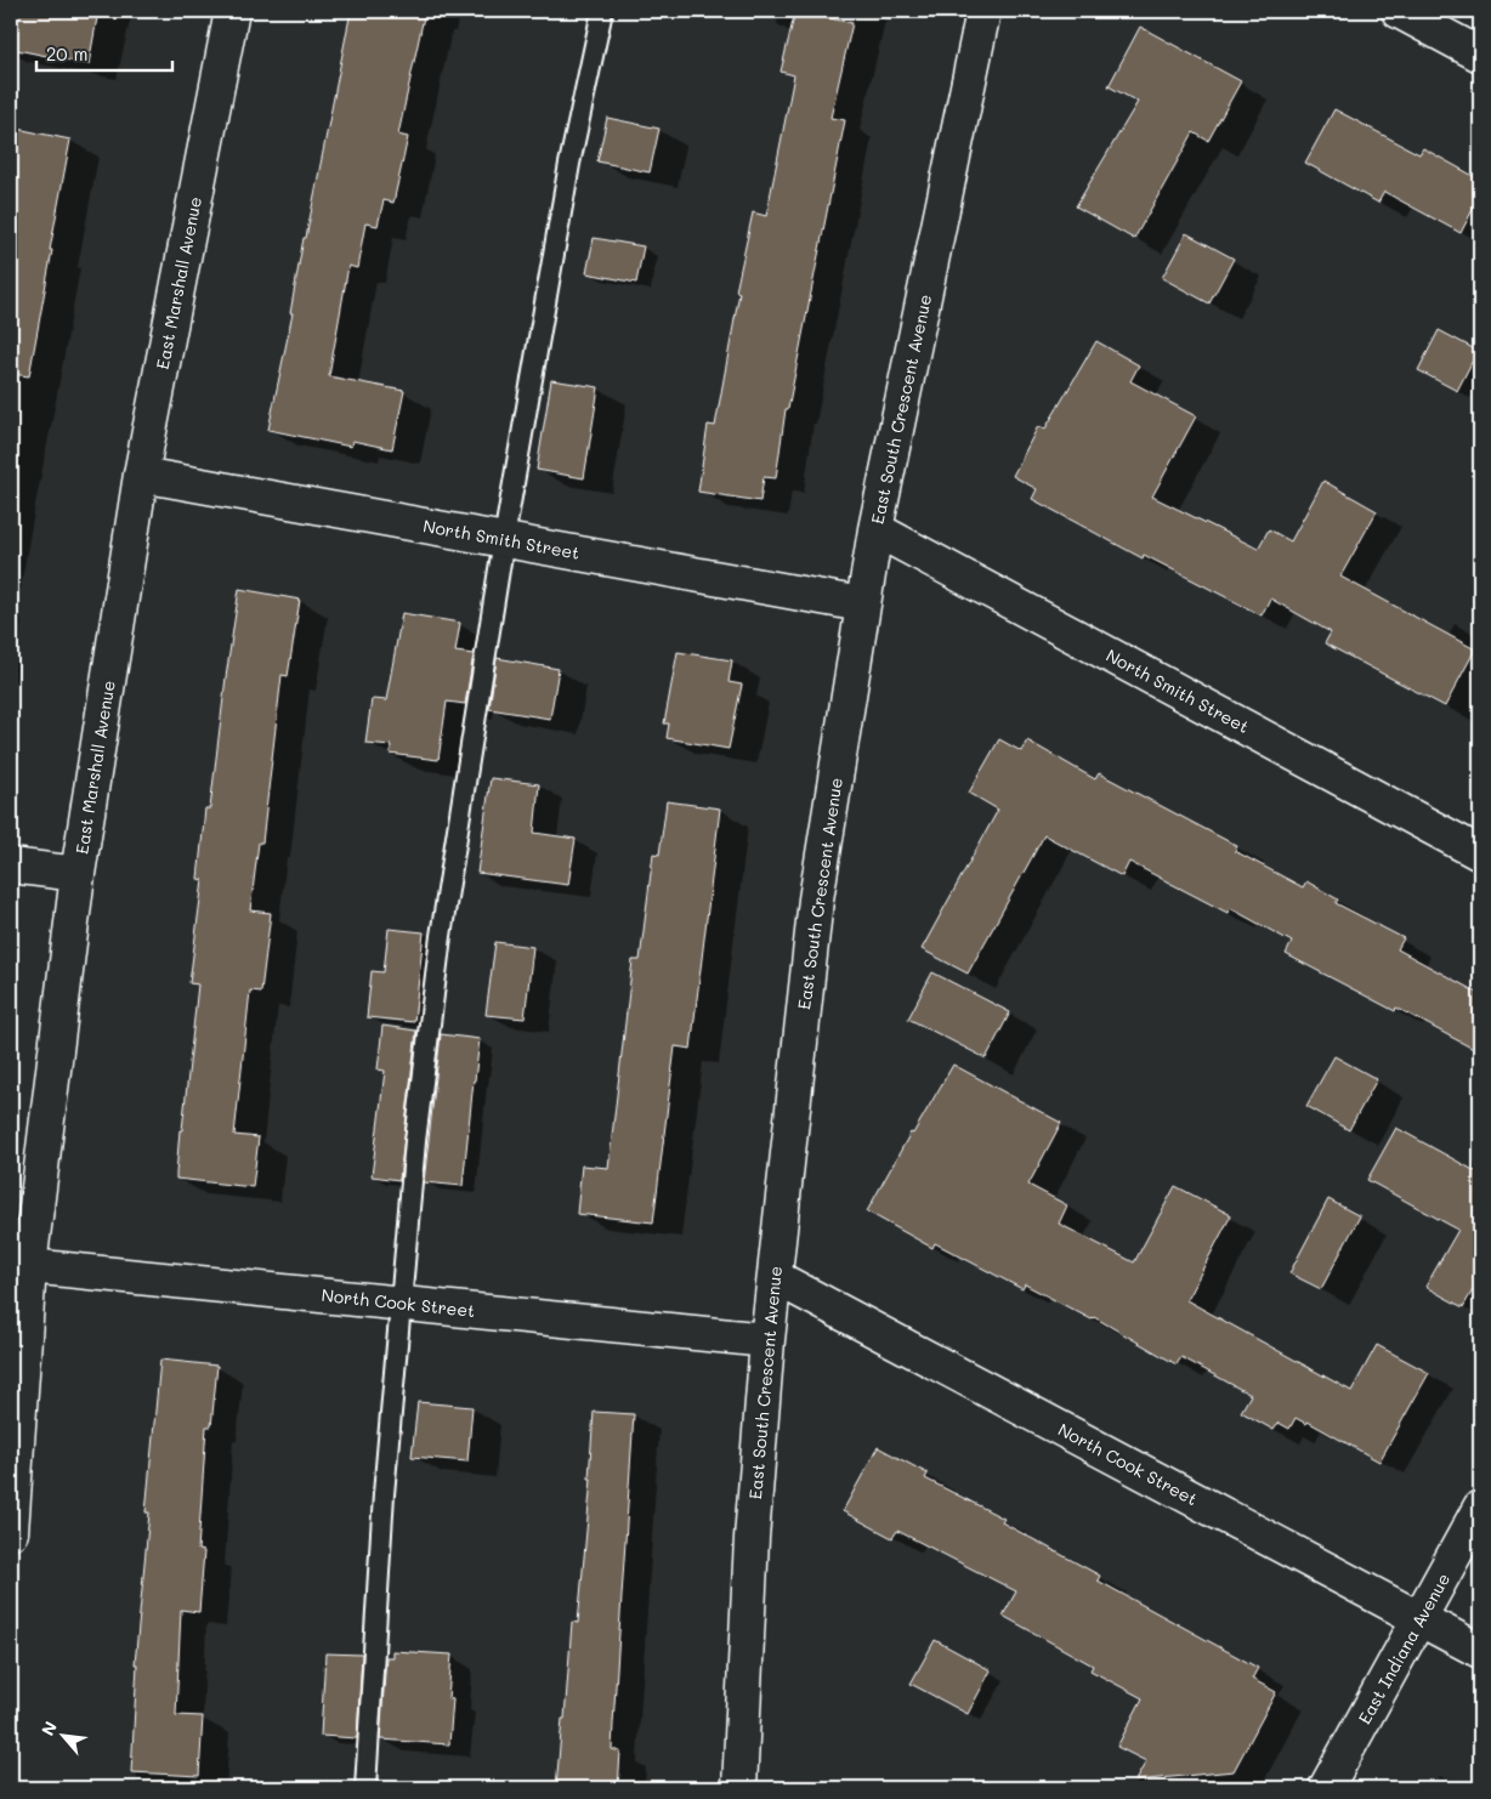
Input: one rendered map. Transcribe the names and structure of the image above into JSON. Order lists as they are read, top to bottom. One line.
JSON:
{"streets":{"street":["East Marshall Avenue","East South Crescent Avenue","North Smith Street","North Cook Street","East Indiana Avenue"]},"crossings":[["East Marshall Avenue","North Smith Street"],["East Marshall Avenue","North Cook Street"],["East South Crescent Avenue","North Smith Street"],["East South Crescent Avenue","North Cook Street"],["North Cook Street","East Indiana Avenue"]],"scale_bar":"20 m","north":"top left"}
